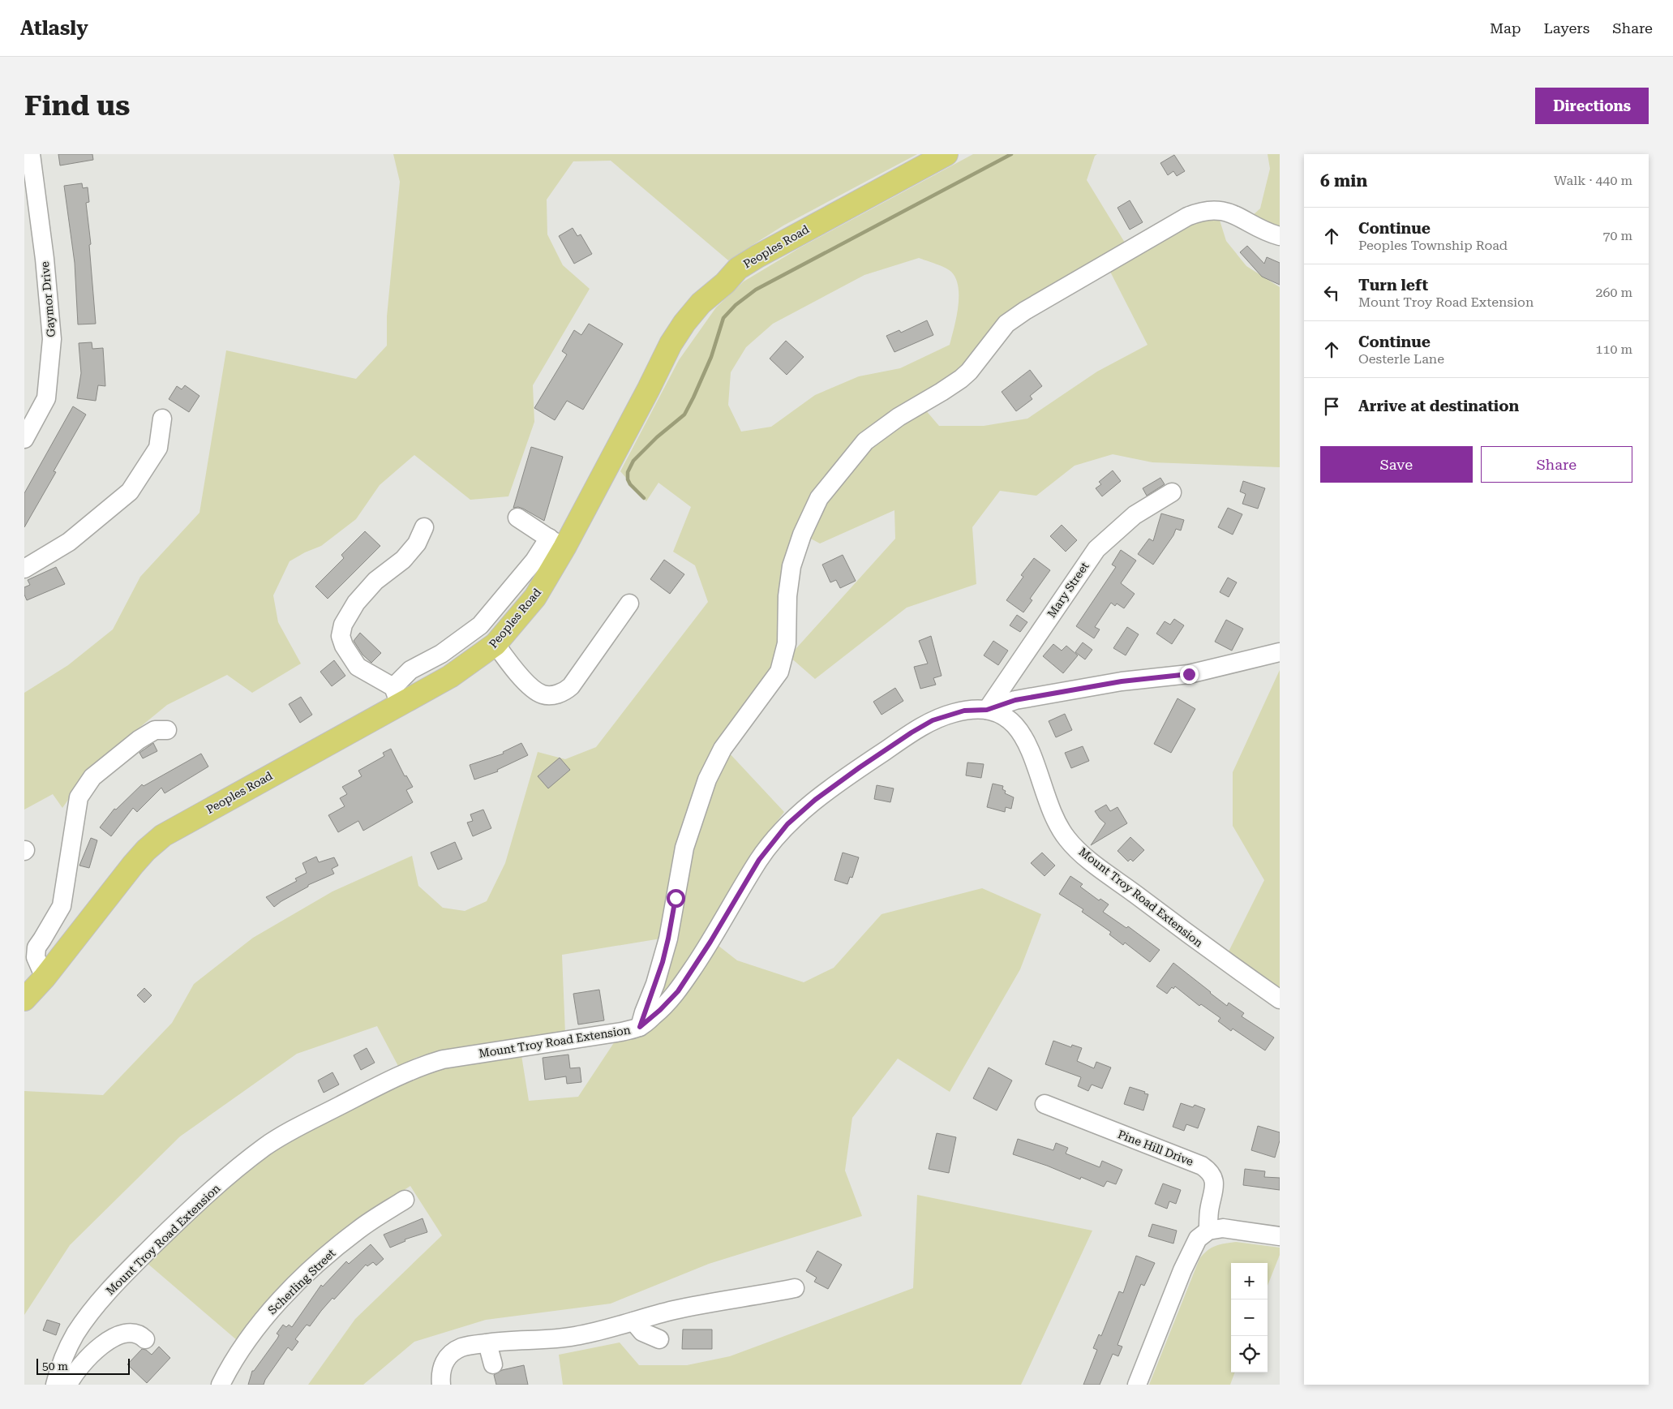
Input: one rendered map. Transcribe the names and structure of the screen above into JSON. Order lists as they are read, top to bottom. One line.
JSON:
{"streets":{"main road":["Peoples Road"],"street":["Gaymor Drive","Mary Street","Mount Troy Road Extension","Pine Hill Drive","Scherling Street"]},"crossings":[["Mary Street","Mount Troy Road Extension"]],"scale_bar":"50 m","page":{"header":"Atlasly","nav":["Map","Layers","Share"],"buttons":["Directions",["Save","Share"]],"title":"Find us","heading":["6 min","Walk · 440 m"],"list":[["Continue","Peoples Township Road","70 m"],["Turn left","Mount Troy Road Extension","260 m"],["Continue","Oesterle Lane","110 m"],"Arrive at destination"],"map_buttons":["+","−"],"scale":"50 m"}}
